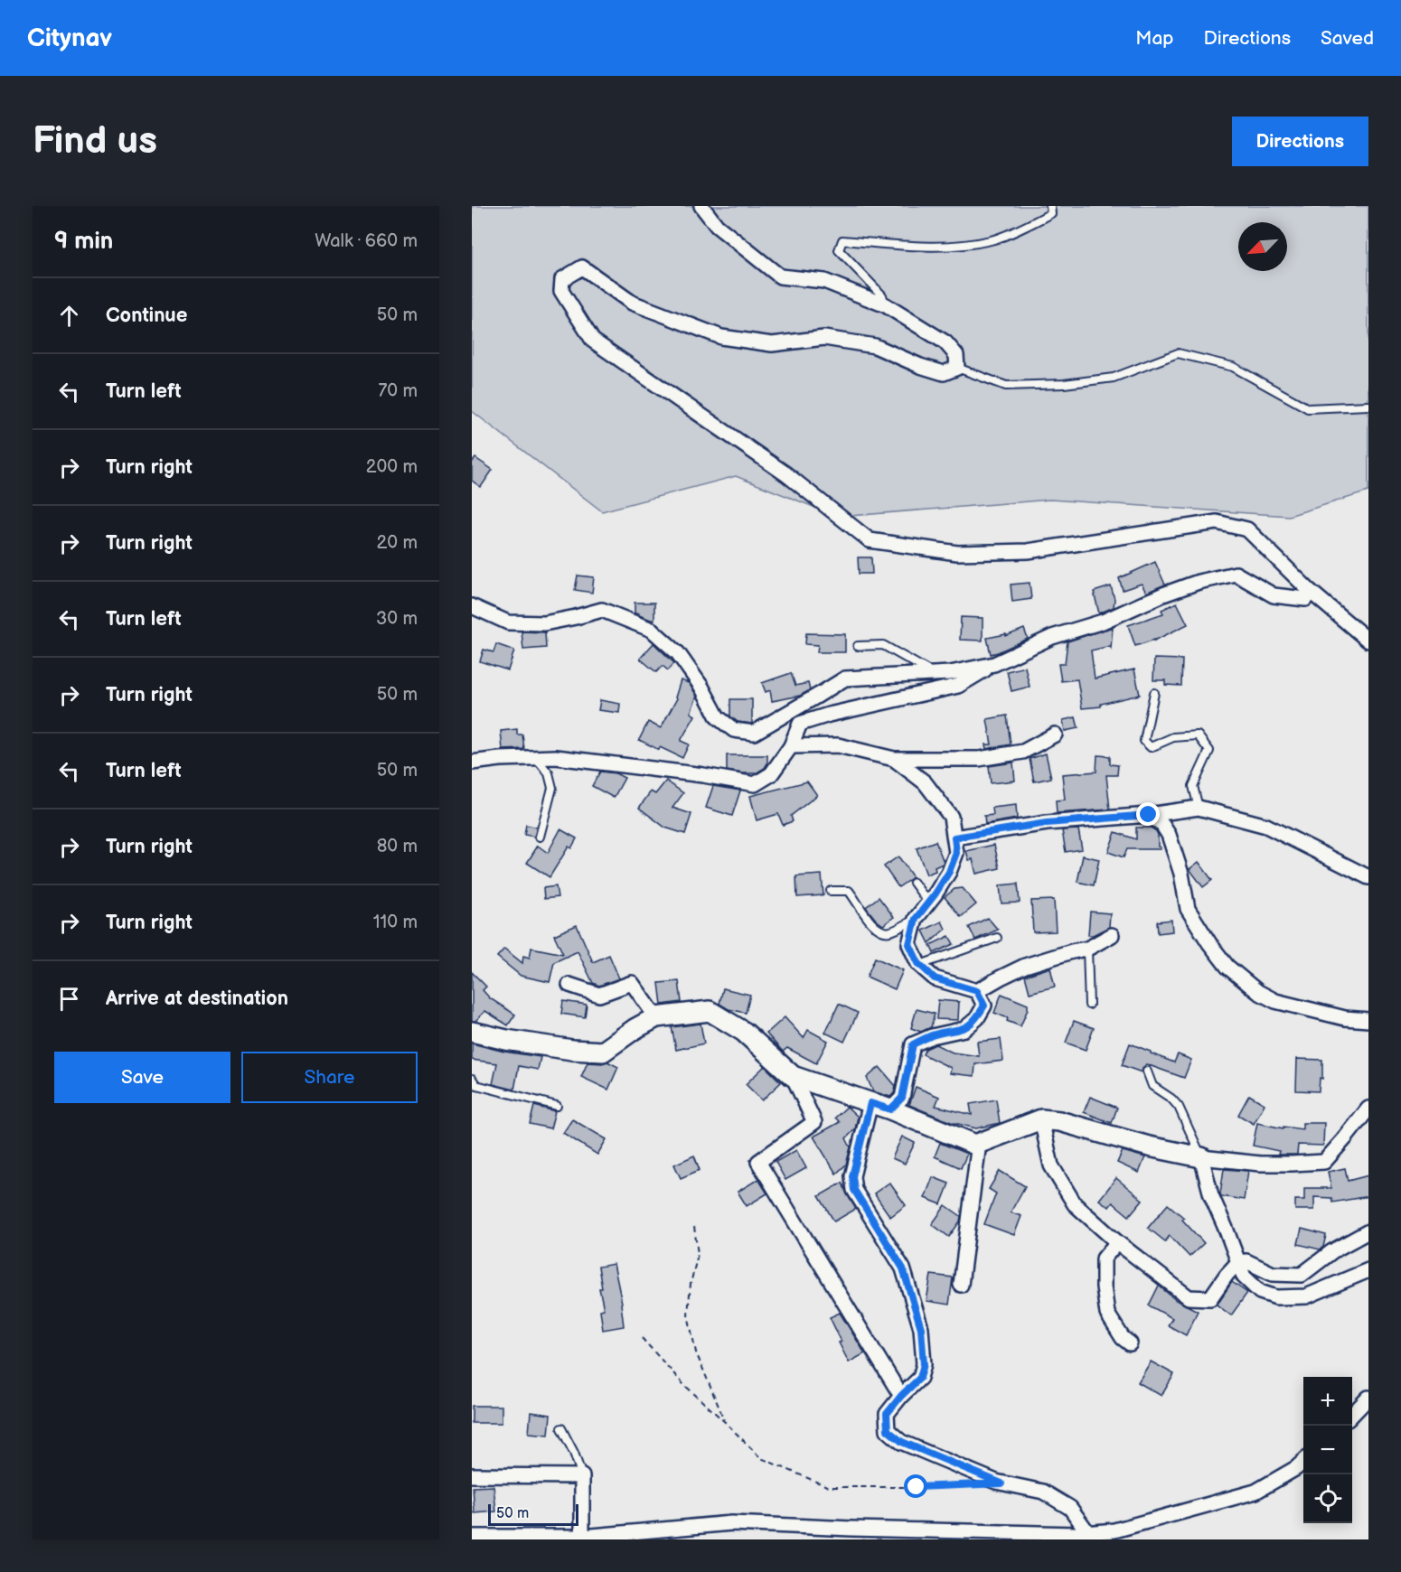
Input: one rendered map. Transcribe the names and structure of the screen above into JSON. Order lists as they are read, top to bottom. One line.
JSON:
{"scale_bar":"50 m","north":"bottom left","page":{"header":"Citynav","nav":["Map","Directions","Saved"],"buttons":["Directions",["Save","Share"]],"title":"Find us","heading":["9 min","Walk · 660 m"],"list":[["Continue","50 m"],["Turn left","70 m"],["Turn right","200 m"],["Turn right","20 m"],["Turn left","30 m"],["Turn right","50 m"],["Turn left","50 m"],["Turn right","80 m"],["Turn right","110 m"],"Arrive at destination"],"map_buttons":["+","−"],"scale":"50 m"}}
